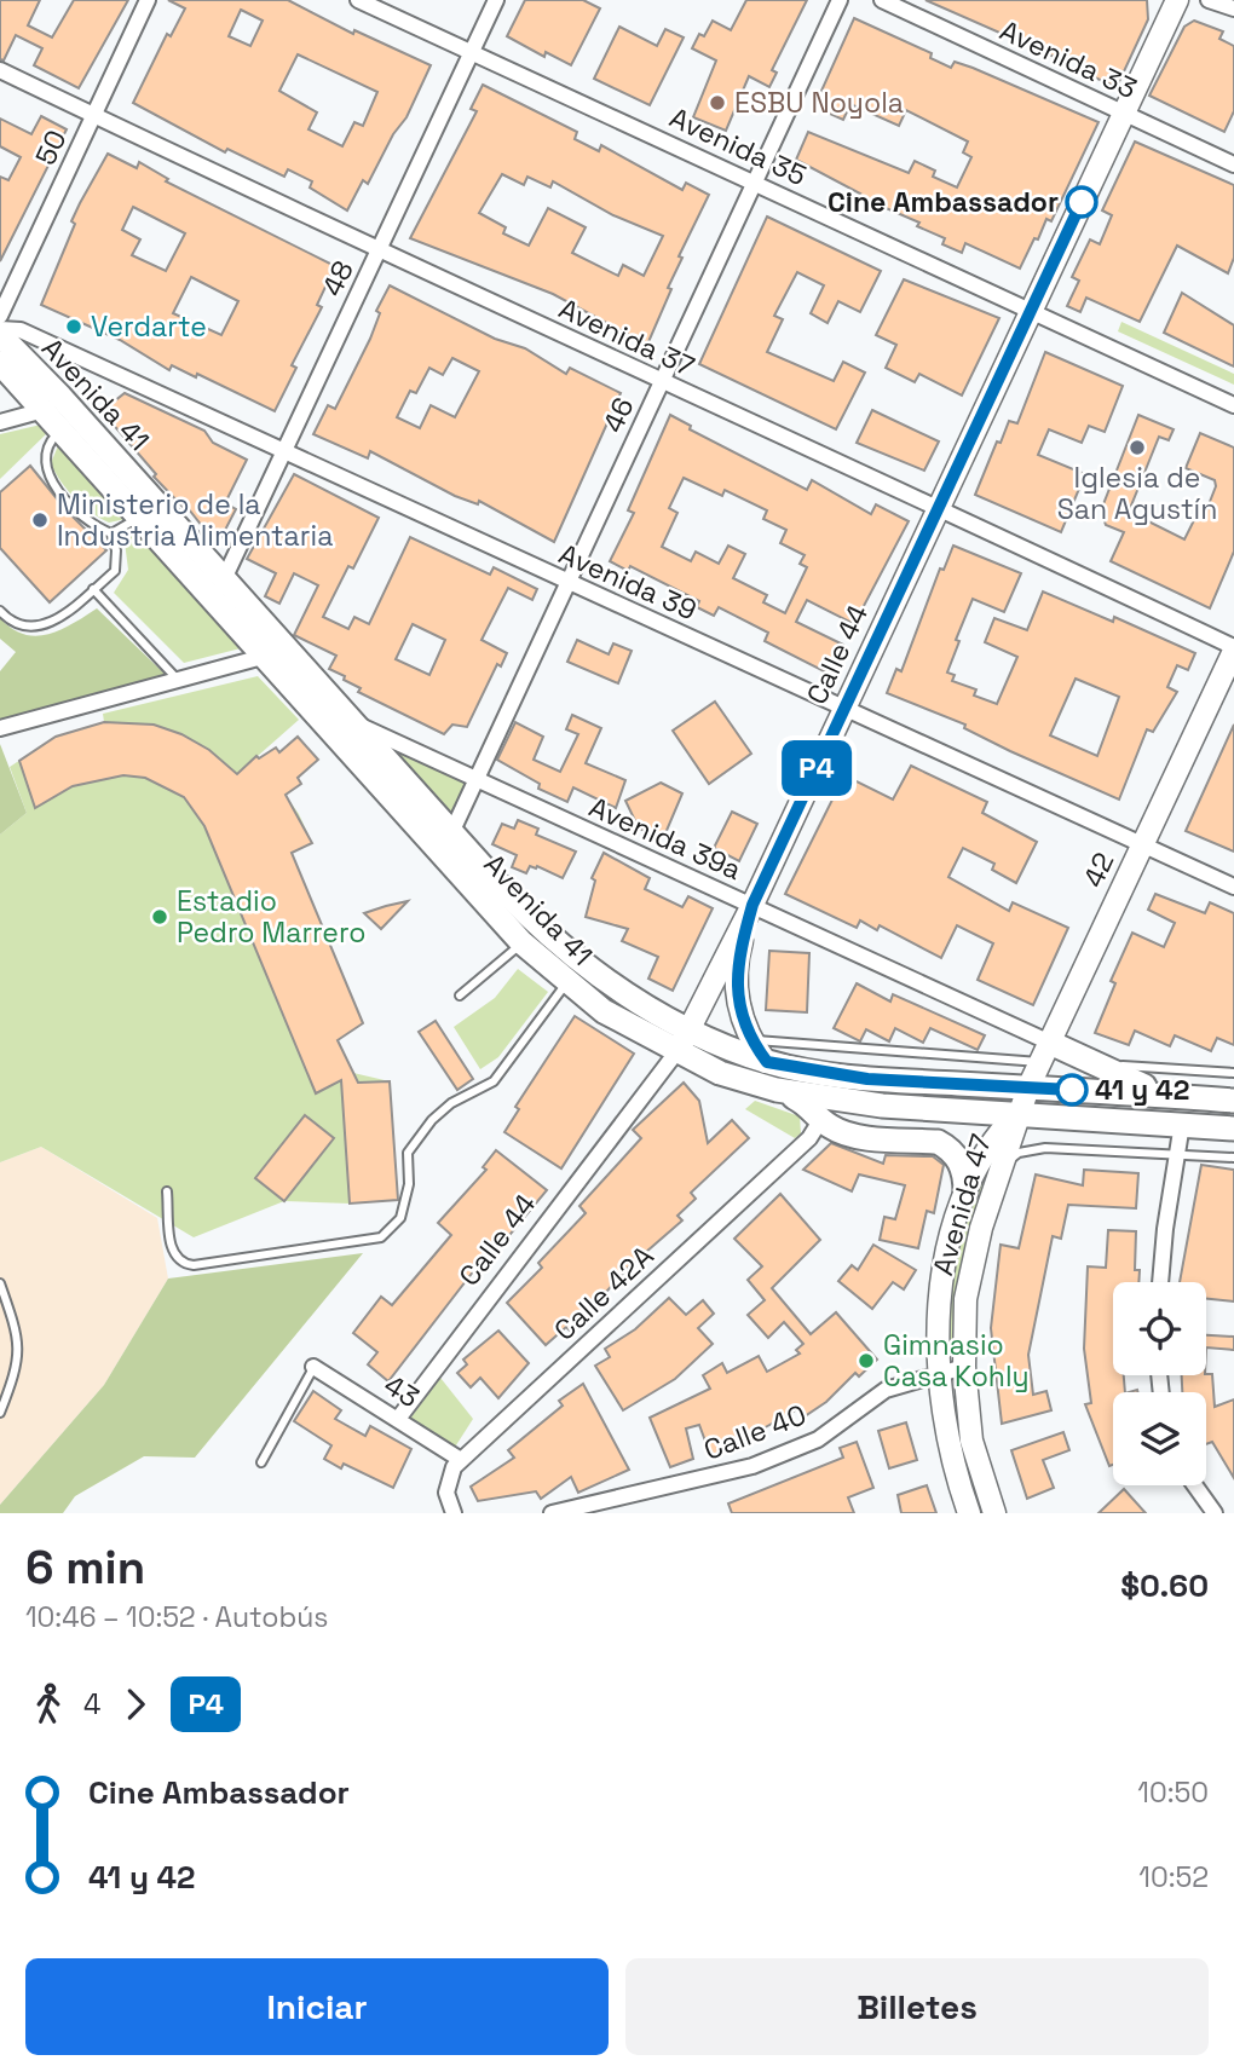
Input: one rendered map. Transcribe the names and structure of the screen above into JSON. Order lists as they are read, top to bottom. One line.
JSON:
{"streets":{"main road":["Avenida 41"],"street":["Avenida 33","Avenida 35","50","48","Avenida 37","46","Avenida 39","Calle 44","Avenida 39a","42","Avenida 47","Calle 42A","43","Calle 40"]},"crossings":[["Avenida 33","Calle 44"],["Avenida 35","48"],["Avenida 35","46"],["Avenida 35","Calle 44"],["50","Avenida 37"],["48","Avenida 37"],["48","Avenida 41"],["48","Avenida 39"],["Avenida 37","46"],["Avenida 37","Calle 44"],["Avenida 37","42"],["Avenida 41","46"],["Avenida 41","Avenida 39"],["Avenida 41","Calle 44"],["Avenida 41","Avenida 39a"],["Avenida 41","42"],["Avenida 41","Avenida 47"],["46","Avenida 39"],["46","Avenida 39a"],["Avenida 39","Calle 44"],["Avenida 39","42"],["Calle 44","Avenida 39a"],["Calle 44","43"],["Avenida 39a","42"],["42","Avenida 47"],["Avenida 47","Calle 40"],["Calle 42A","43"]],"places":["ESBU Noyola","Cine Ambassador","Verdarte","Iglesia de San Agustín","Ministerio de la Industria Alimentaria","Estadio Pedro Marrero","41 y 42","Gimnasio Casa Kohly"],"lines":["bus line P4"],"page":{"on_map":"P4","heading":["6 min","10:46 – 10:52 · Autobús","$0.60"],"legs":["4","P4"],"list":[{"name":"Cine Ambassador","value":"10:50"},{"name":"41 y 42","value":"10:52"}],"buttons":["Iniciar","Billetes"]}}
